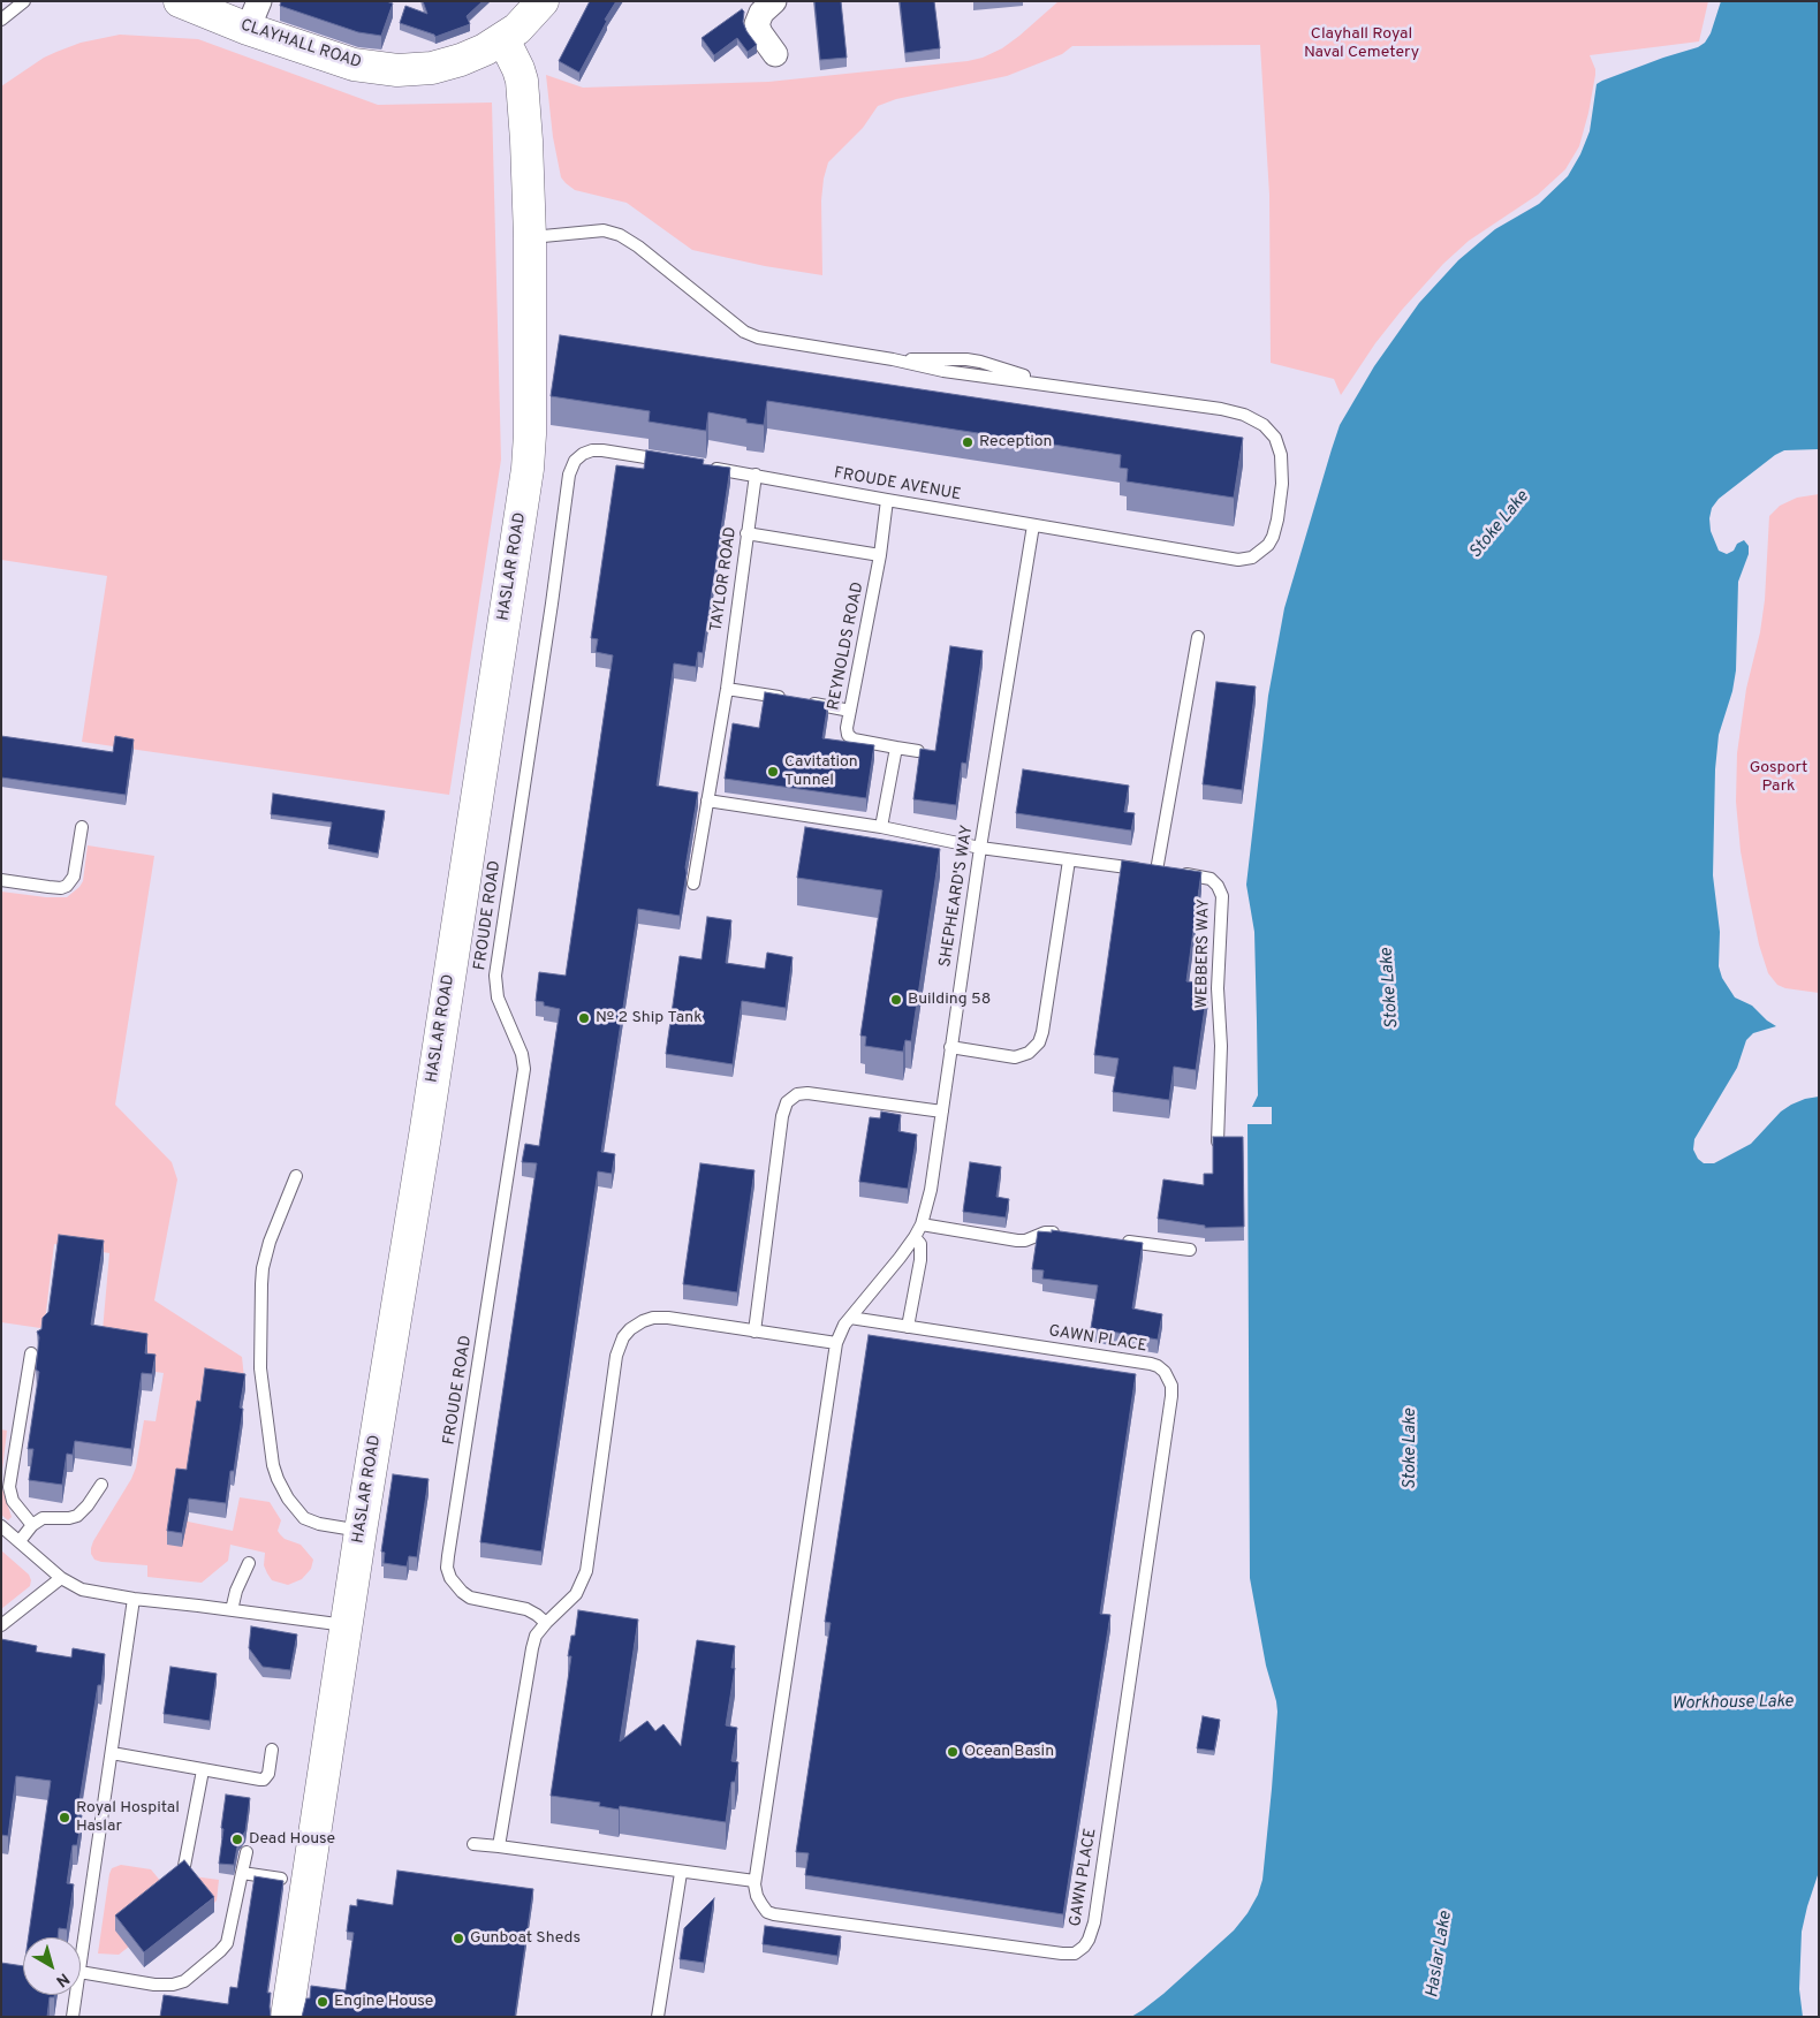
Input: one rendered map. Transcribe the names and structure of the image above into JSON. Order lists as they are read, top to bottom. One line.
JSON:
{"streets":{"street":["CLAYHALL ROAD","HASLAR ROAD"],"lane":["FROUDE AVENUE","TAYLOR ROAD","REYNOLDS ROAD","SHEPHEARD'S WAY","FROUDE ROAD","WEBBERS WAY","GAWN PLACE"]},"crossings":[["CLAYHALL ROAD","HASLAR ROAD"],["FROUDE AVENUE","HASLAR ROAD"],["FROUDE AVENUE","TAYLOR ROAD"],["FROUDE AVENUE","REYNOLDS ROAD"],["FROUDE AVENUE","SHEPHEARD'S WAY"],["TAYLOR ROAD","WEBBERS WAY"],["SHEPHEARD'S WAY","WEBBERS WAY"],["SHEPHEARD'S WAY","GAWN PLACE"]],"water":["Stoke Lake","Workhouse Lake","Haslar Lake"],"parks":["Clayhall Royal Naval Cemetery","Gosport Park"],"places":["Reception","Cavitation Tunnel","Building 58","№ 2 Ship Tank","Ocean Basin","Royal Hospital Haslar","Dead House","Gunboat Sheds","Engine House"],"north":"bottom right"}
